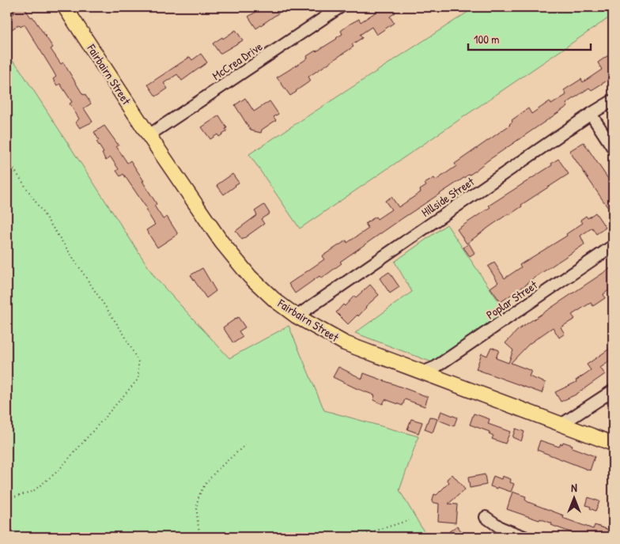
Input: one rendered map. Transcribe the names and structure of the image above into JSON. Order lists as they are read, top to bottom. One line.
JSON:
{"streets":{"main road":["Fairbairn Street"],"street":["McCrea Drive","Hillside Street","Poplar Street"]},"crossings":[["McCrea Drive","Fairbairn Street"],["Fairbairn Street","Hillside Street"],["Fairbairn Street","Poplar Street"]],"scale_bar":"100 m","north":"top"}
